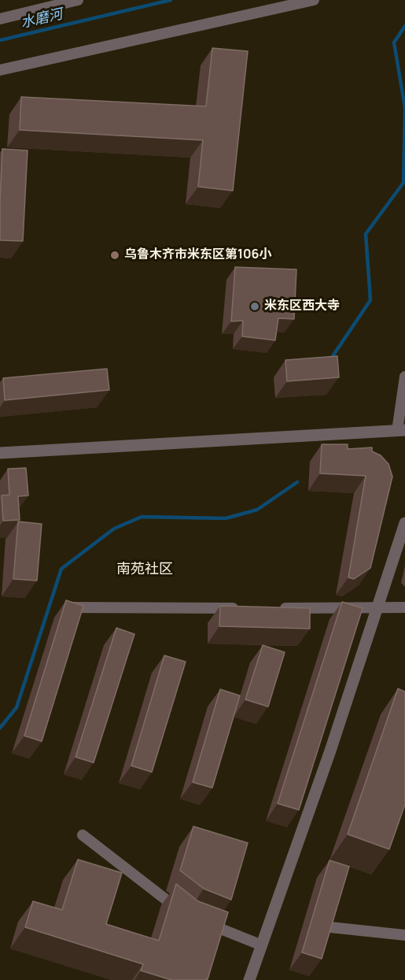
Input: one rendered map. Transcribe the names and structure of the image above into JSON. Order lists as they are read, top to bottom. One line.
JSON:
{"districts":["南苑社区"],"water":["水磨河"],"places":["乌鲁木齐市米东区第106小","米东区西大寺"]}
